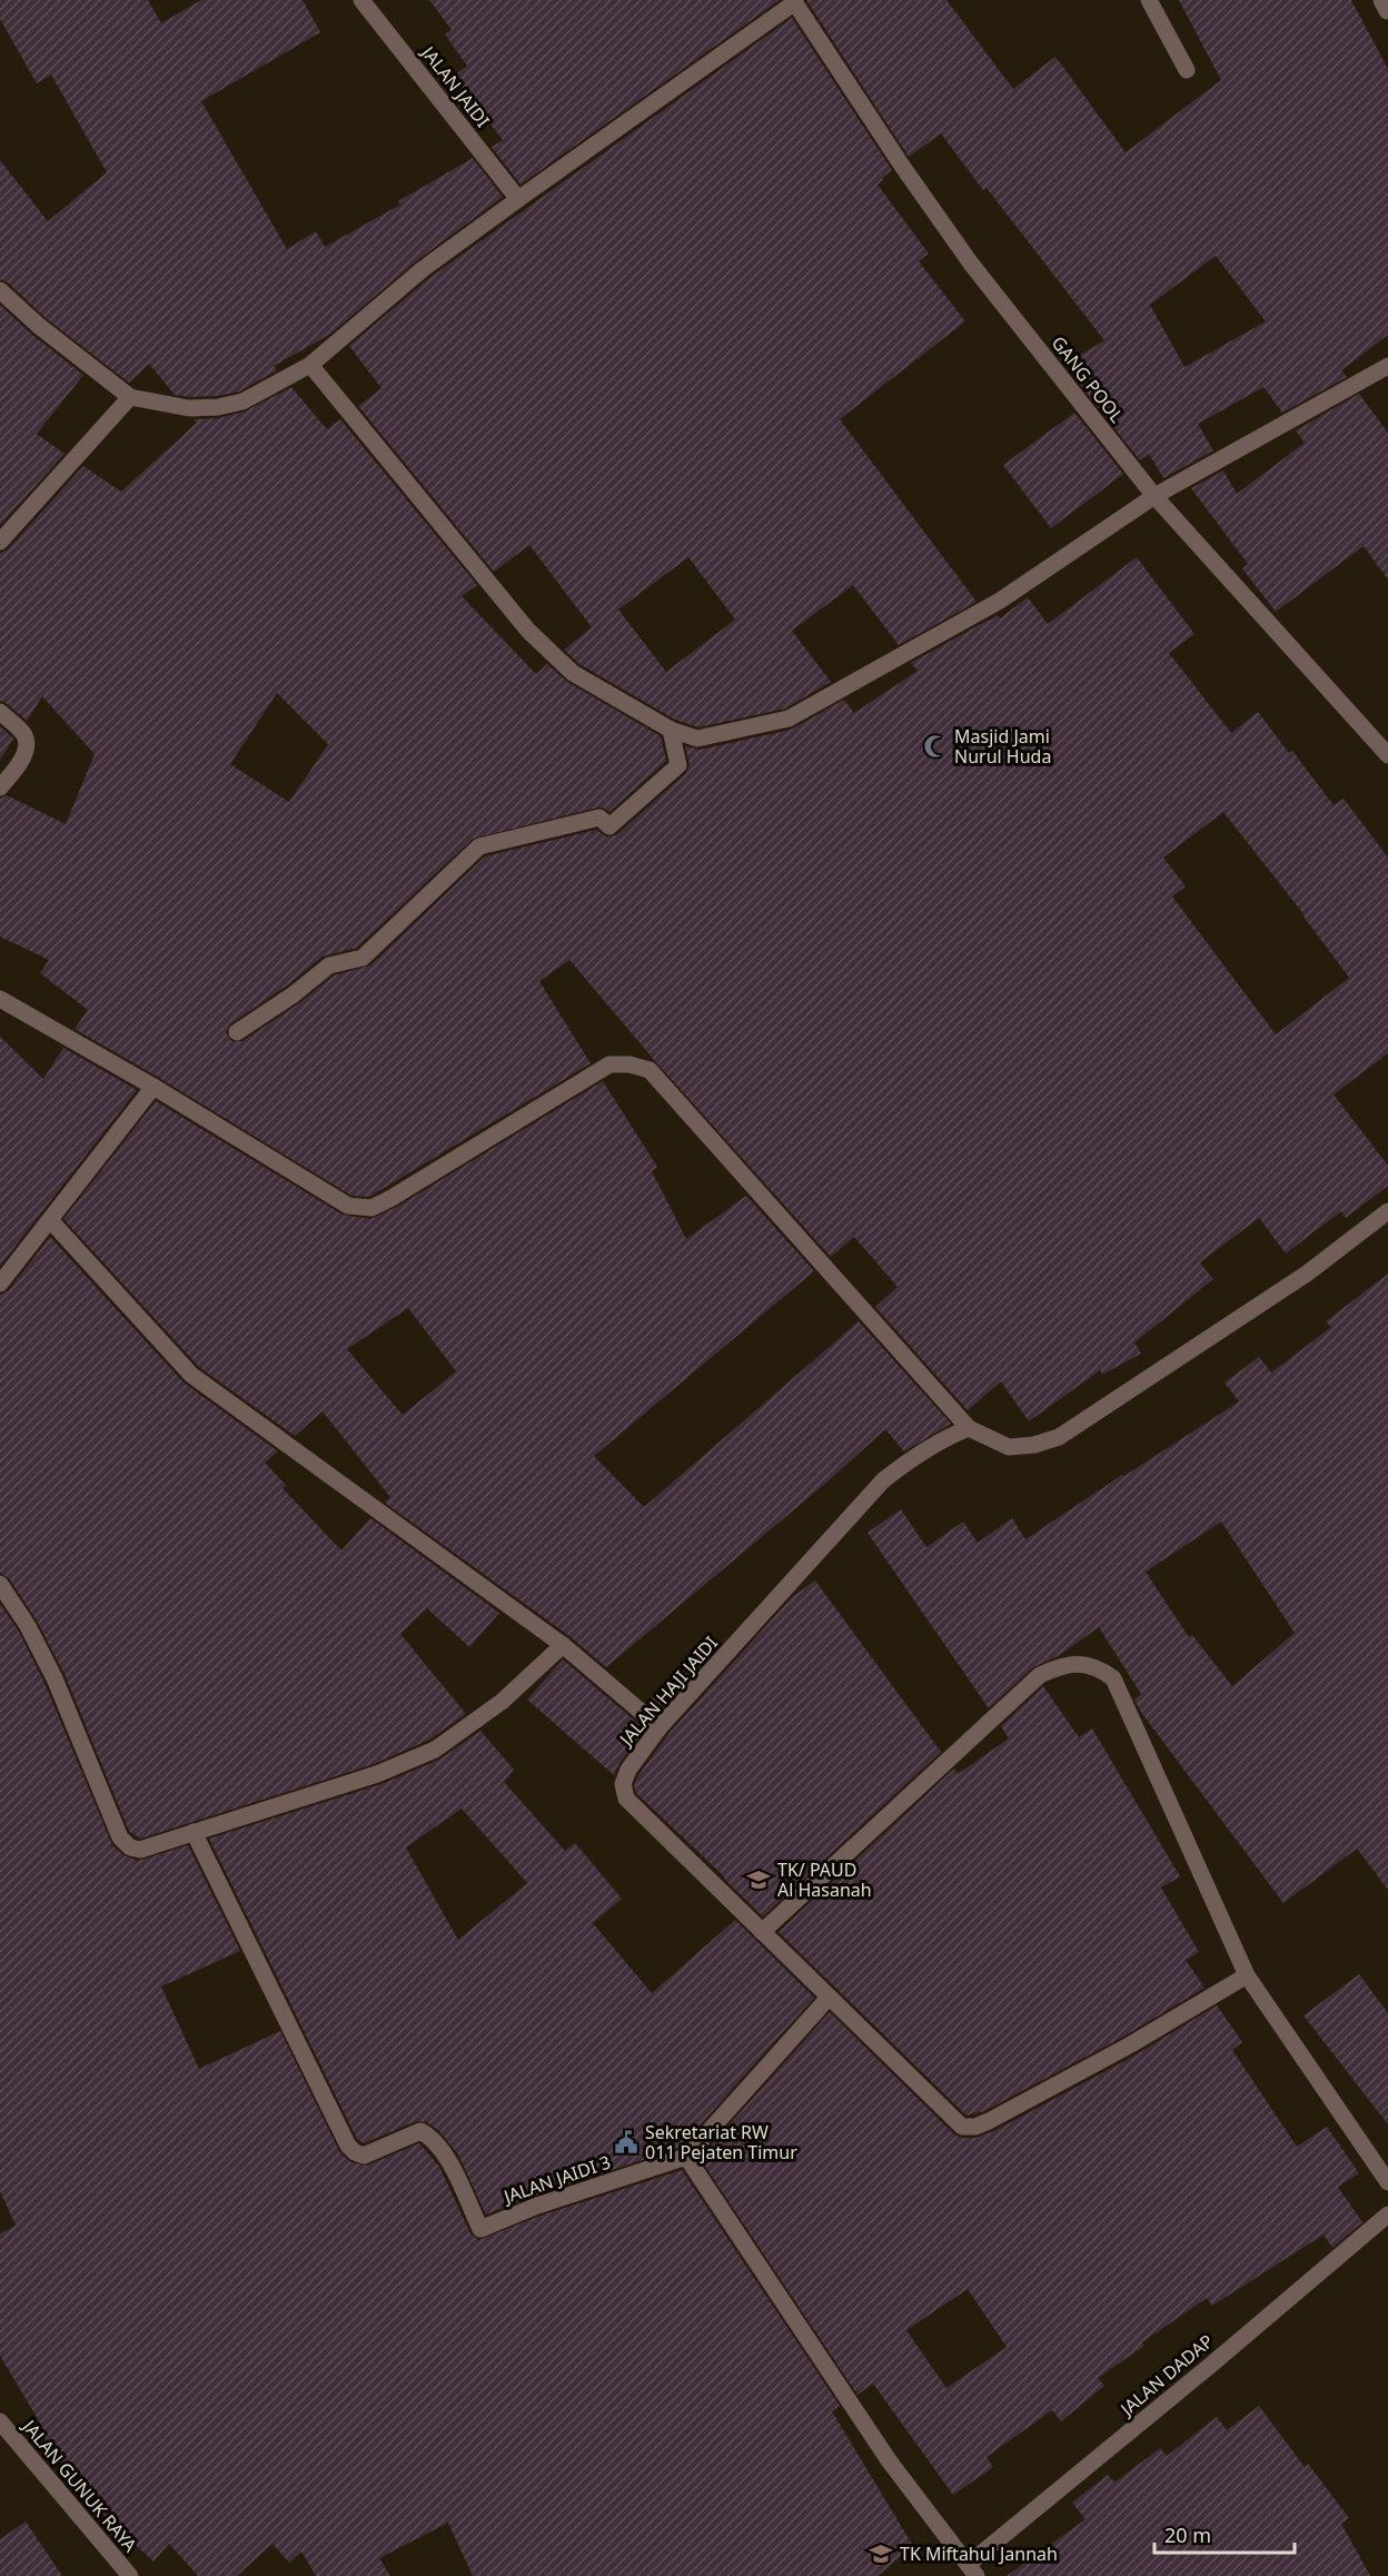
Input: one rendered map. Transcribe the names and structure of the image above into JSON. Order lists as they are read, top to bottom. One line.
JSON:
{"streets":{"street":["JALAN JAIDI","GANG POOL","JALAN HAJI JAIDI","JALAN JAIDI 3","JALAN DADAP","JALAN GUNUK RAYA"]},"places":{"mosque":["Masjid Jami Nurul Huda"],"school or university":["TK/ PAUD Al Hasanah","TK Miftahul Jannah"],"public building":["Sekretariat RW 011 Pejaten Timur"]},"scale_bar":"20 m"}
